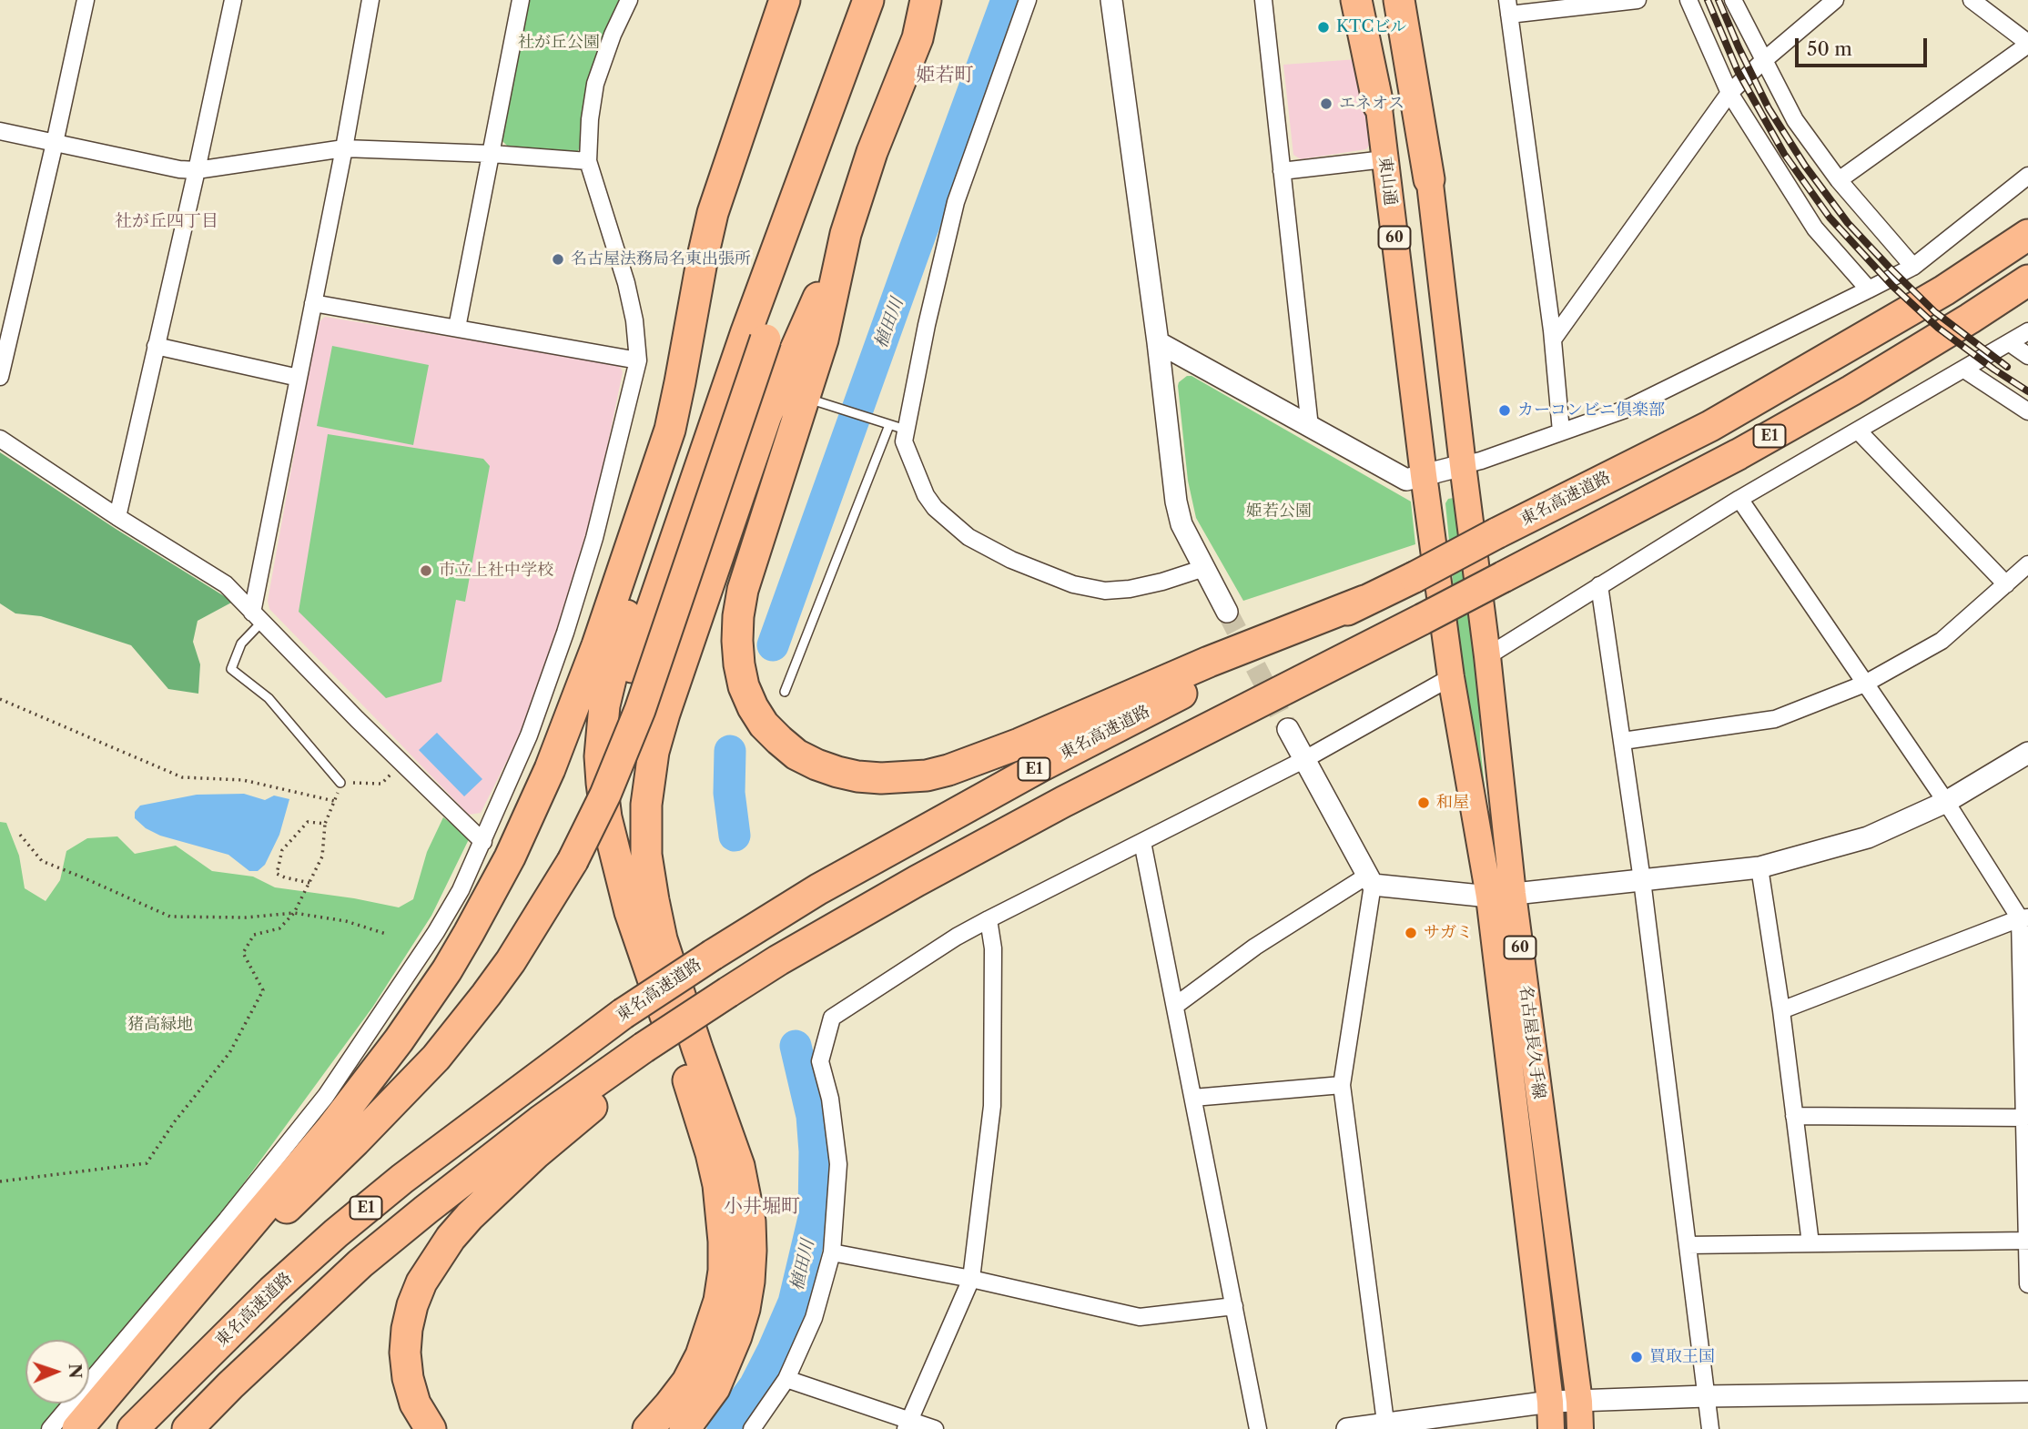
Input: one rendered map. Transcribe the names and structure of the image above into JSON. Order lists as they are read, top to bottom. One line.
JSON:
{"streets":{"highway":["E1","東名高速道路"],"main road":["東山通","60","名古屋長久手線"]},"crossings":[["東山通","名古屋長久手線"],["60","名古屋長久手線"]],"districts":["姫若町","社が丘四丁目","小井堀町"],"water":["植田川"],"parks":["社が丘公園","姫若公園","猪高緑地"],"places":["KTCビル","エネオス","名古屋法務局名東出張所","カーコンビニ倶楽部","市立上社中学校","和屋","サガミ","買取王国"],"scale_bar":"50 m","north":"right"}
